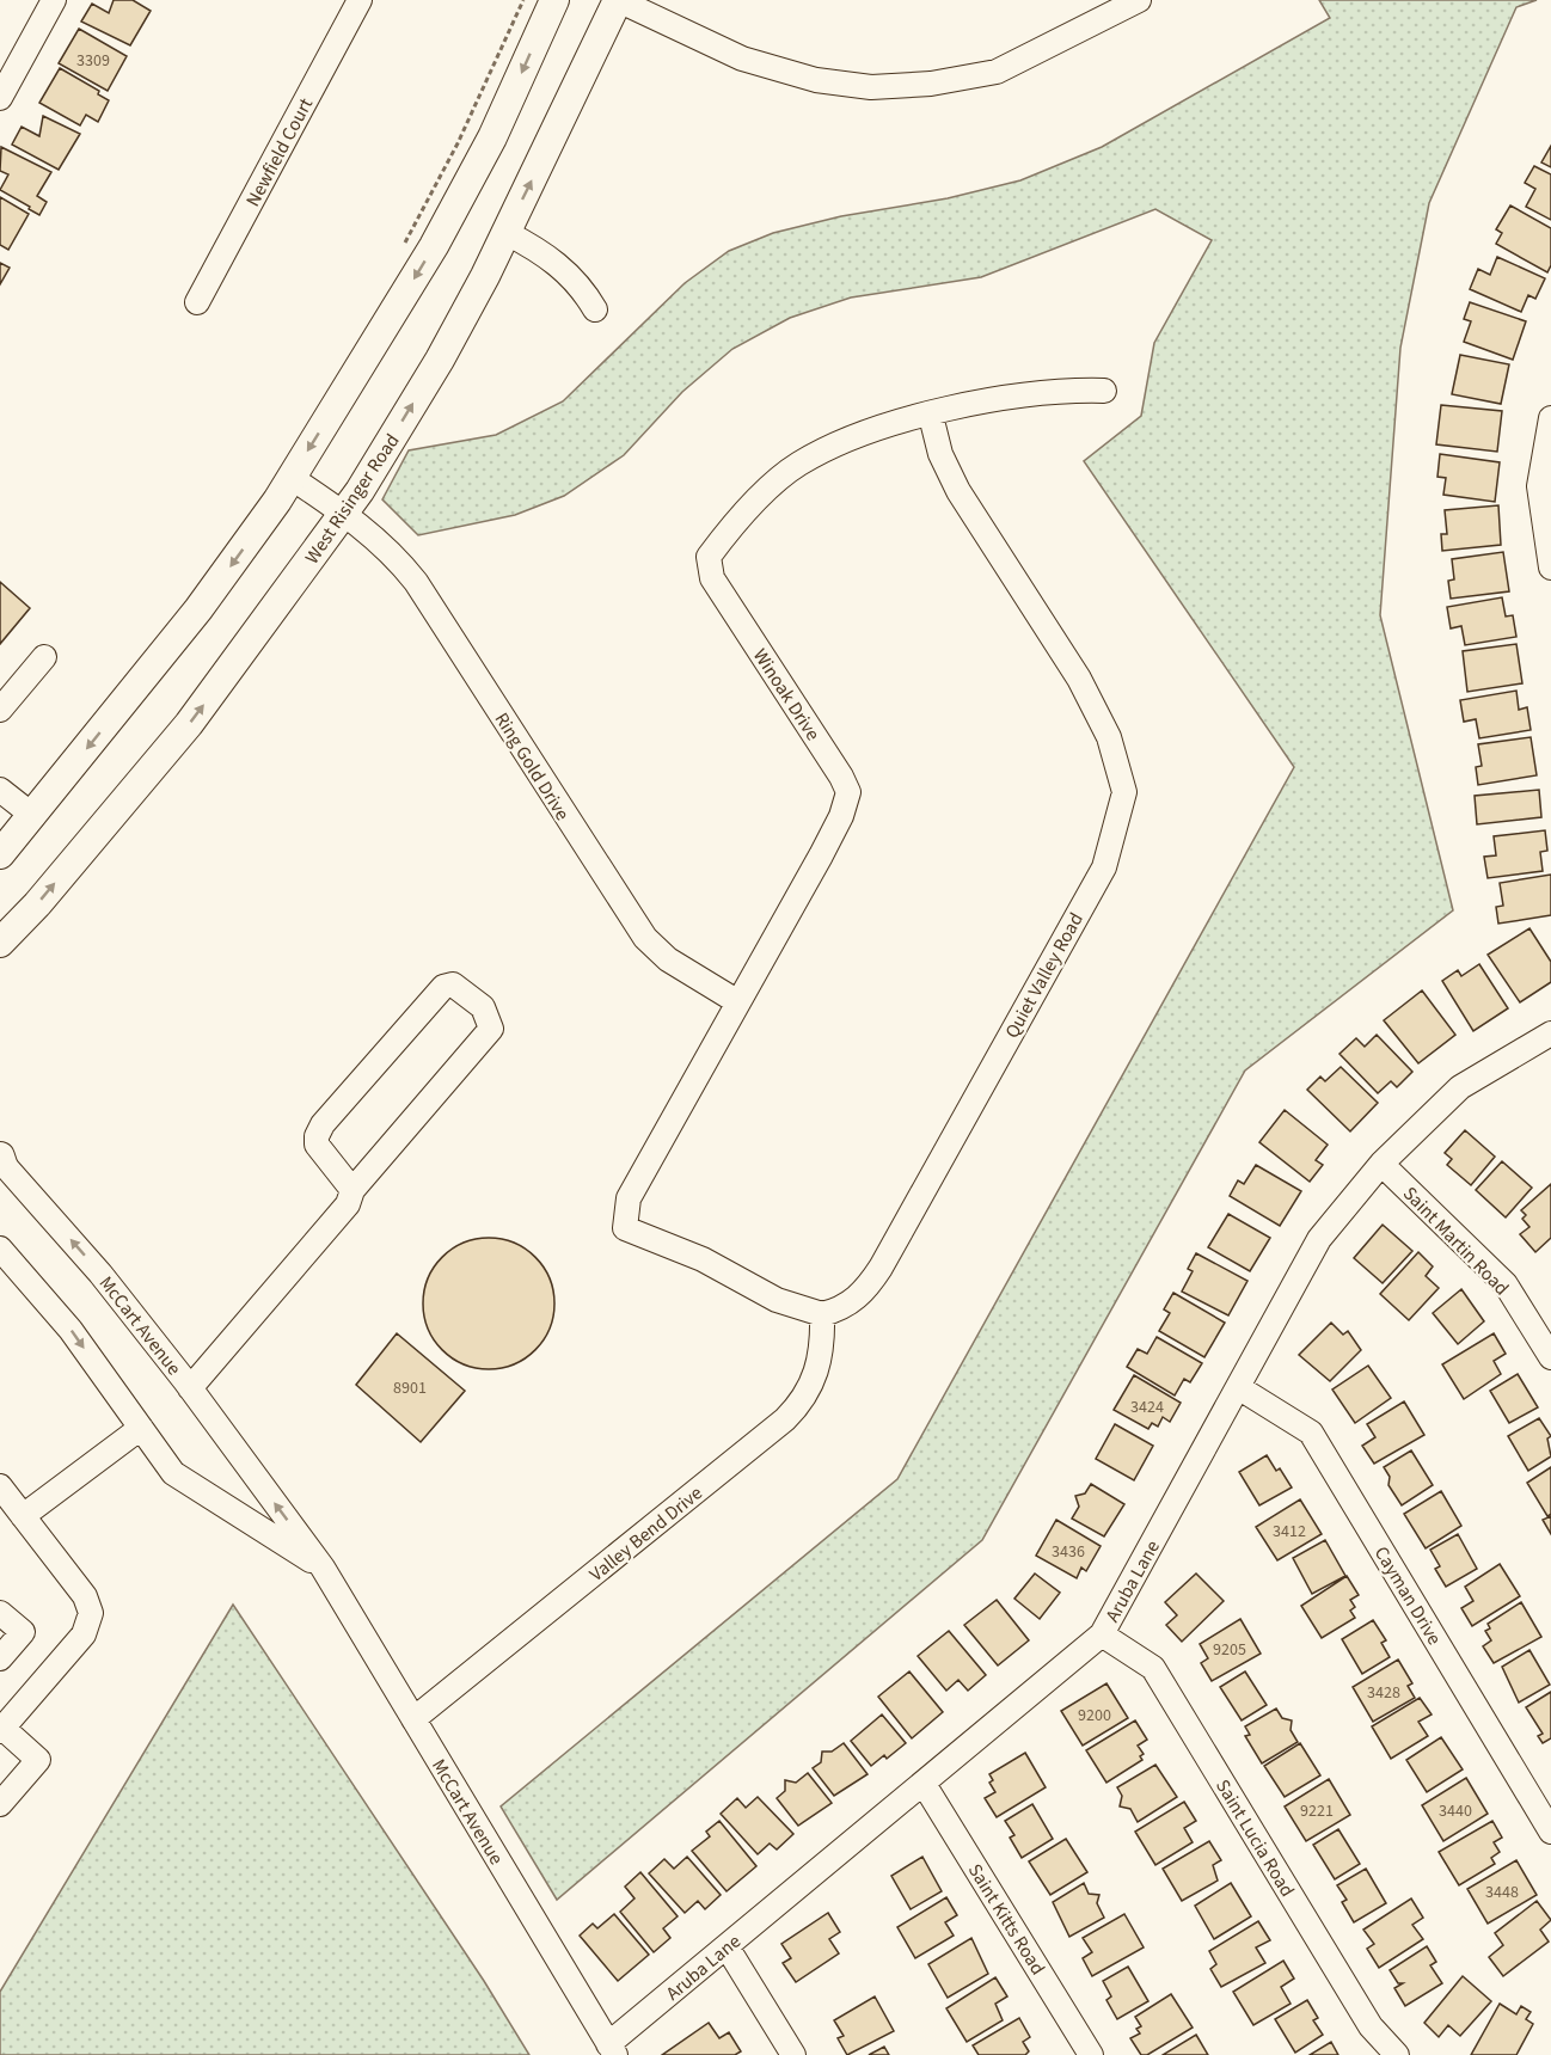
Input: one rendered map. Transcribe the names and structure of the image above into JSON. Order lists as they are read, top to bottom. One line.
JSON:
{"streets":{"main road":["West Risinger Road"],"street":["Newfield Court","Winoak Drive","Ring Gold Drive","Quiet Valley Road","Saint Martin Road","McCart Avenue","Valley Bend Drive","Aruba Lane","Cayman Drive","Saint Lucia Road","Saint Kitts Road"]},"crossings":[["West Risinger Road","Ring Gold Drive"],["Winoak Drive","Ring Gold Drive"],["Winoak Drive","Quiet Valley Road"],["Winoak Drive","Valley Bend Drive"],["Quiet Valley Road","Valley Bend Drive"],["Saint Martin Road","Aruba Lane"],["McCart Avenue","Valley Bend Drive"],["McCart Avenue","Aruba Lane"],["Aruba Lane","Cayman Drive"],["Aruba Lane","Saint Lucia Road"],["Aruba Lane","Saint Kitts Road"]],"house_numbers":["3309","8901","3424","3412","3436","9205","3428","9200","9221","3440","3448"]}
